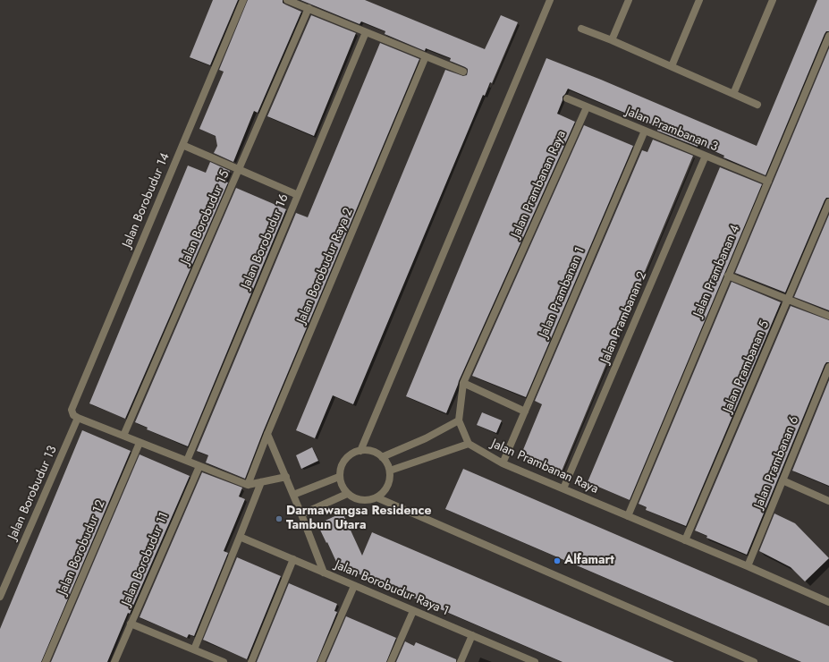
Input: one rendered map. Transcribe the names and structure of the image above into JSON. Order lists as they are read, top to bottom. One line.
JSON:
{"streets":{"street":["Jalan Prambanan 3","Jalan Prambanan Raya","Jalan Borobudur 14","Jalan Borobudur 15","Jalan Borobudur 16","Jalan Borobudur Raya 2","Jalan Prambanan 4","Jalan Prambanan 1","Jalan Prambanan 2","Jalan Prambanan 5","Jalan Prambanan 6","Jalan Borobudur 13","Jalan Borobudur 12","Jalan Borobudur 11","Jalan Borobudur Raya 1"]},"crossings":[["Jalan Prambanan 3","Jalan Prambanan Raya"],["Jalan Prambanan 3","Jalan Prambanan 4"],["Jalan Prambanan 3","Jalan Prambanan 1"],["Jalan Prambanan 3","Jalan Prambanan 2"],["Jalan Prambanan Raya","Jalan Prambanan 4"],["Jalan Prambanan Raya","Jalan Prambanan 1"],["Jalan Prambanan Raya","Jalan Prambanan 2"],["Jalan Prambanan Raya","Jalan Prambanan 5"],["Jalan Prambanan Raya","Jalan Prambanan 6"],["Jalan Borobudur 14","Jalan Borobudur 13"]],"places":["Darmawangsa Residence Tambun Utara","Alfamart"]}
